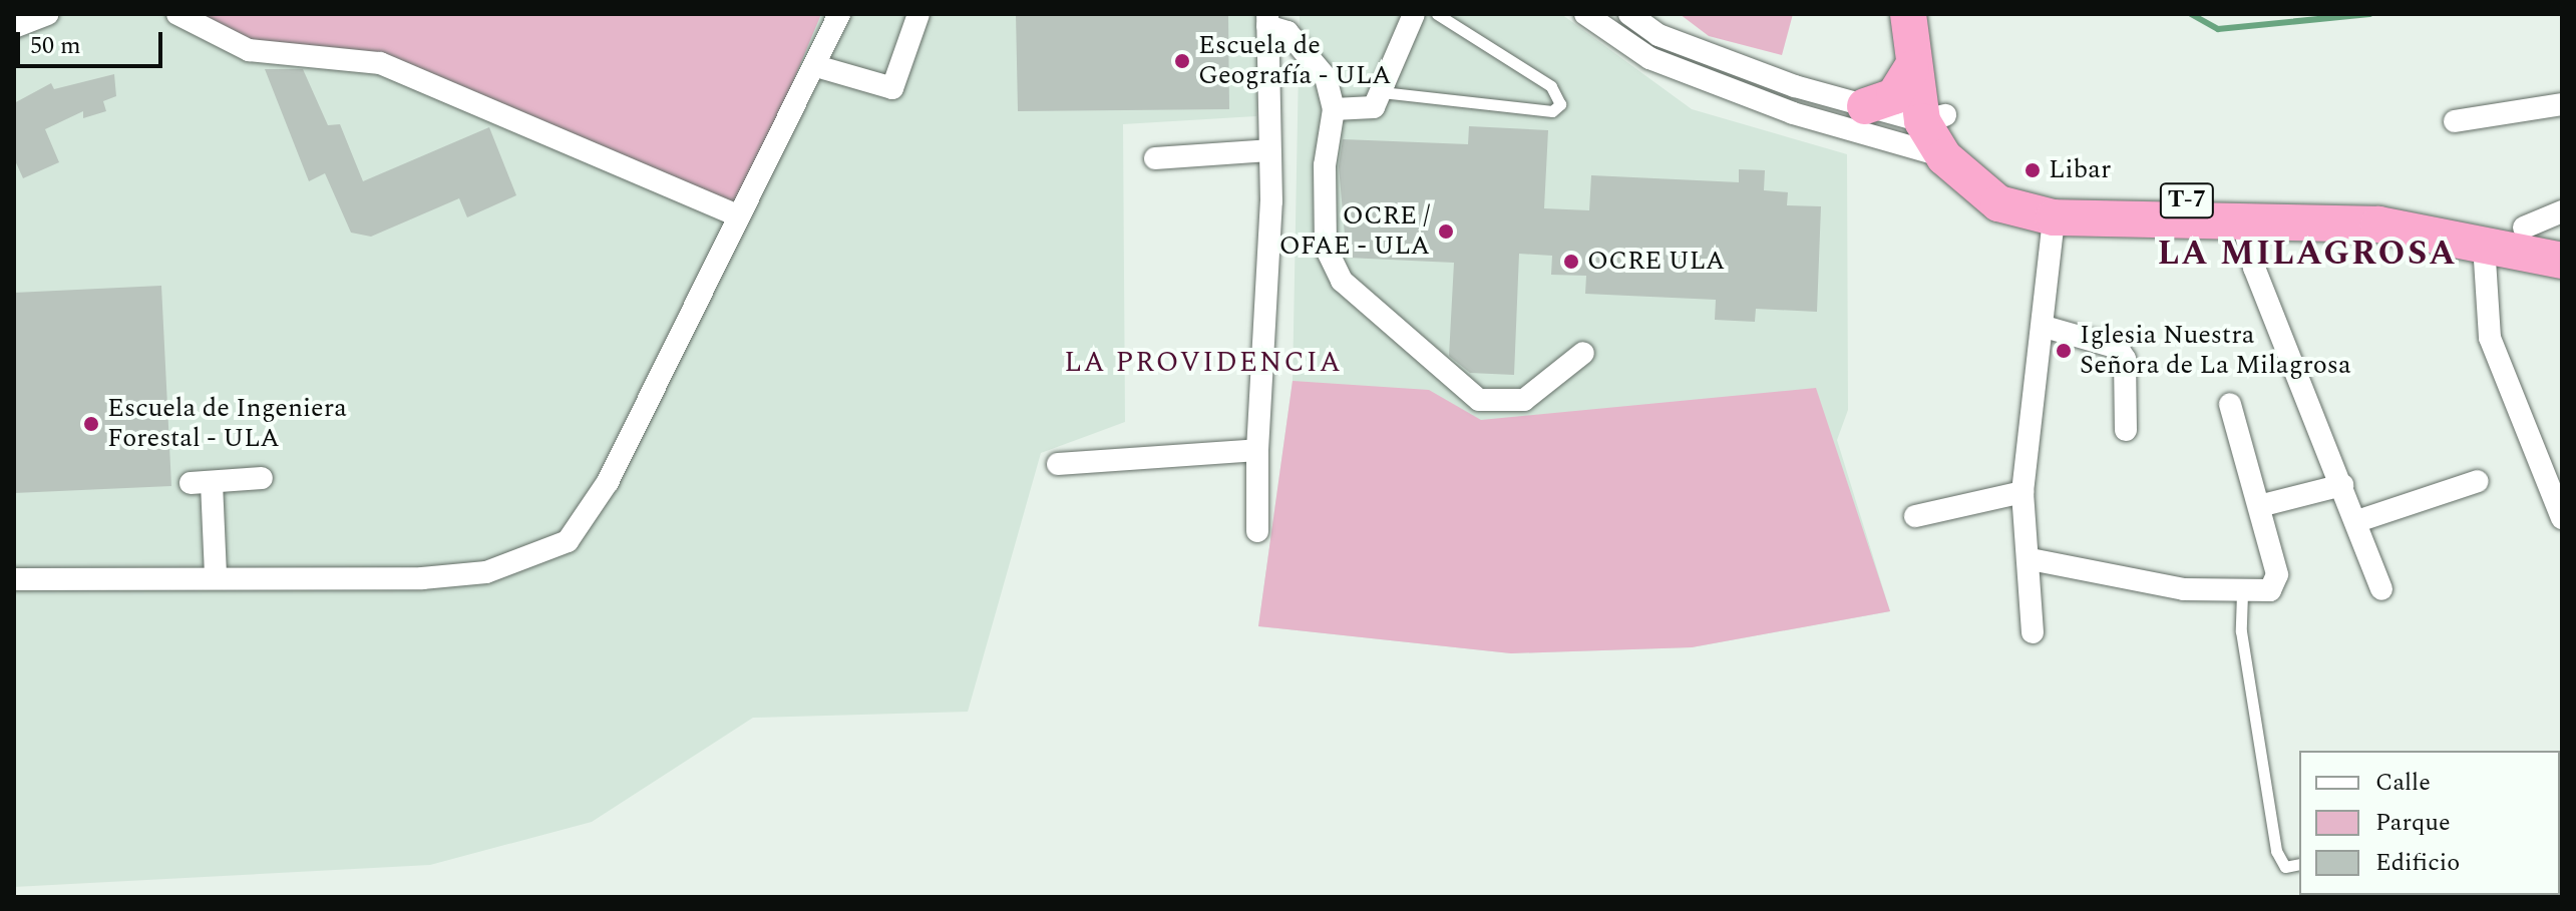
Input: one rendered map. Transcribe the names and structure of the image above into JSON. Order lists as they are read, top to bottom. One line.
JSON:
{"streets":{"highway":["T-7"]},"districts":["LA MILAGROSA","LA PROVIDENCIA"],"places":["Escuela de Geografía - ULA","Libar","OCRE / OFAE - ULA","OCRE ULA","Iglesia Nuestra Señora de La Milagrosa","Escuela de Ingeniera Forestal - ULA"],"legend":["Calle","Parque","Edificio"],"scale_bar":"50 m"}
